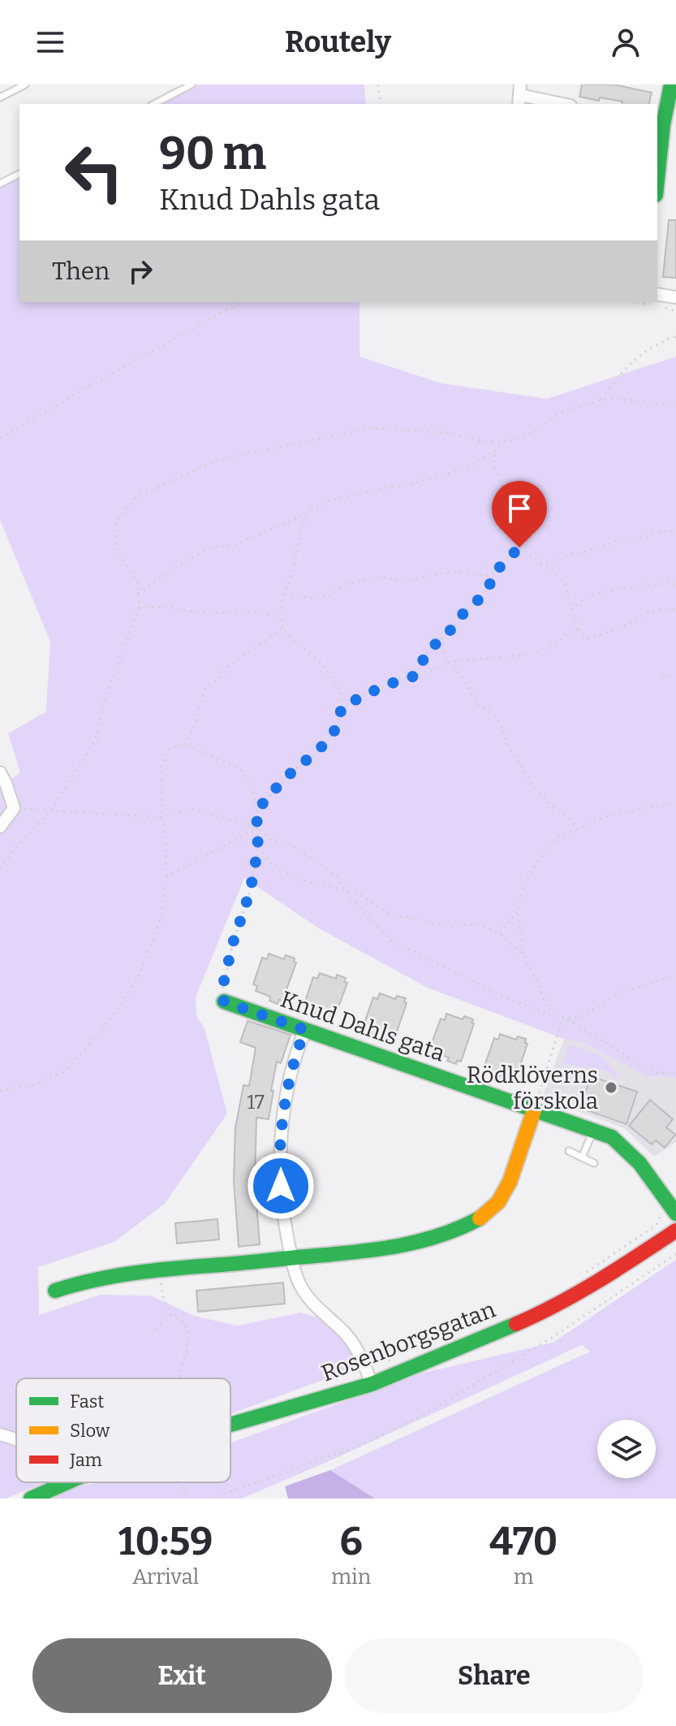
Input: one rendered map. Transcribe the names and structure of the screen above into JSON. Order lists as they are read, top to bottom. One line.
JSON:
{"streets":{"street":["Knud Dahls gata","Rosenborgsgatan"]},"places":["Rödklöverns förskola"],"house_numbers":["17"],"legend":["Fast","Slow","Jam"],"page":{"header":"Routely","turn":["90 m","Knud Dahls gata"],"then":"Then","eta":["10:59","Arrival","6","min","470","m"],"buttons":["Exit","Share"]}}
